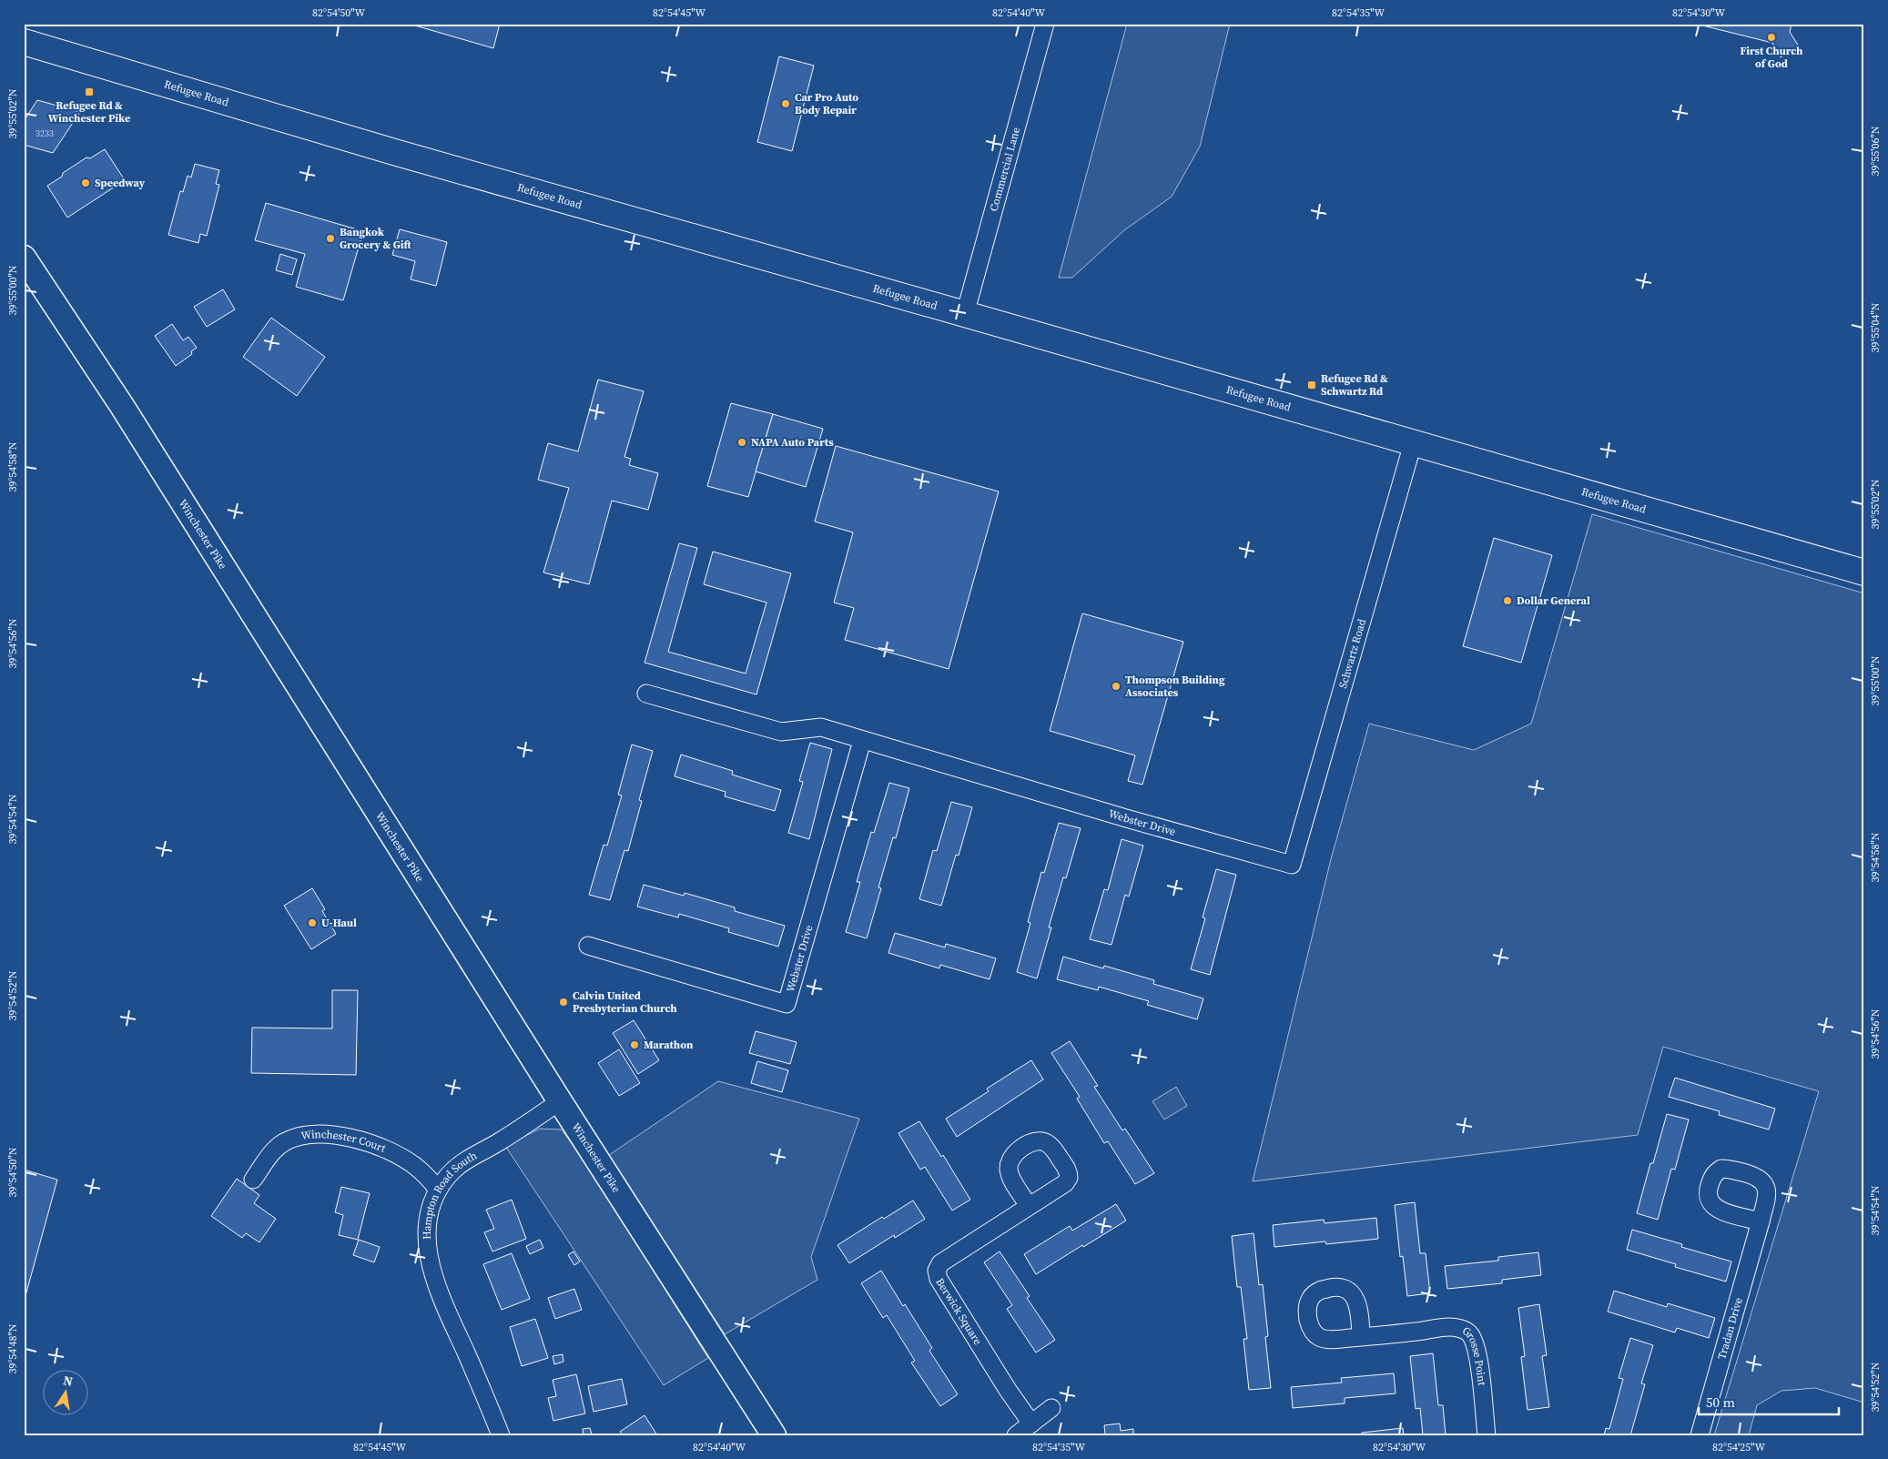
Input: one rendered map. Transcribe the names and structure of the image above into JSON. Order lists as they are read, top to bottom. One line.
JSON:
{"streets":{"main road":["Refugee Road","Winchester Pike"],"street":["Commercial Lane","Schwartz Road","Webster Drive","Winchester Court","Hampton Road South","Berwick Square","Tradan Drive","Grosse Point"]},"crossings":[["Refugee Road","Commercial Lane"],["Refugee Road","Schwartz Road"],["Winchester Pike","Hampton Road South"],["Schwartz Road","Webster Drive"],["Winchester Court","Hampton Road South"]],"places":{"other":["First Church of God","Car Pro Auto Body Repair","Speedway","Bangkok Grocery & Gift","NAPA Auto Parts","Dollar General","Thompson Building Associates","U-Haul","Calvin United Presbyterian Church","Marathon"],"transit":["Refugee Rd & Winchester Pike","Refugee Rd & Schwartz Rd"]},"house_numbers":["3233"],"scale_bar":"50 m","north":"top","coordinates":["82°54'50\"W","82°54'45\"W","82°54'40\"W","82°54'35\"W","82°54'30\"W","39°55'02\"N","39°55'06\"N","39°55'00\"N","39°55'04\"N","39°54'58\"N","39°54'56\"N","39°54'54\"N","39°54'52\"N","39°54'50\"N","39°54'48\"N","82°54'25\"W"]}
